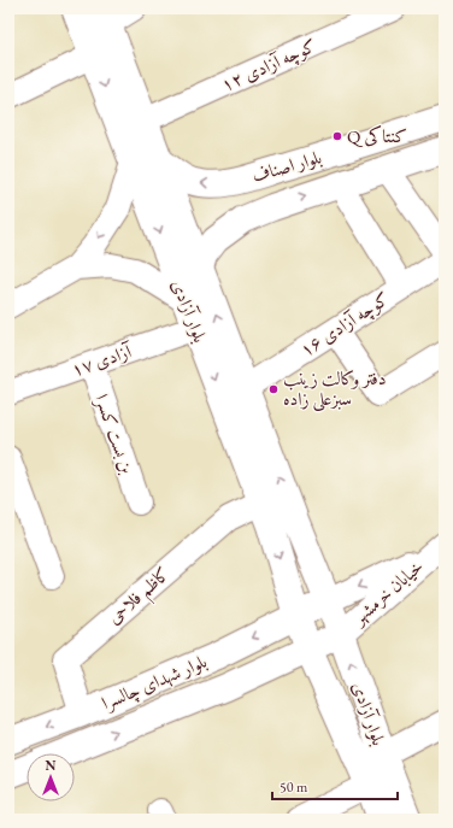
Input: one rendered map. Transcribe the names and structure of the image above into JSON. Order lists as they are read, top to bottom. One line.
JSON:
{"streets":{"main road":["بلوار اصناف","بلوار آزادی","بلوار شهدای چالسرا"],"street":["کوچه آزادی ۱۲","کوچه آزادی ۱۶","آزادی ۱۷","بن بست کسرا","خیابان خرمشهر","کاظم فلاحی"]},"crossings":[["کوچه آزادی ۱۲","بلوار آزادی"],["بلوار اصناف","بلوار آزادی"],["بلوار آزادی","کوچه آزادی ۱۶"],["بلوار آزادی","آزادی ۱۷"],["بلوار آزادی","خیابان خرمشهر"],["بلوار آزادی","کاظم فلاحی"],["بلوار آزادی","بلوار شهدای چالسرا"],["آزادی ۱۷","بن بست کسرا"],["خیابان خرمشهر","بلوار شهدای چالسرا"],["کاظم فلاحی","بلوار شهدای چالسرا"]],"places":["Q کنتاکی","دفتر وکالت زینب سبزعلی زاده"],"scale_bar":"50 m","north":"top"}
